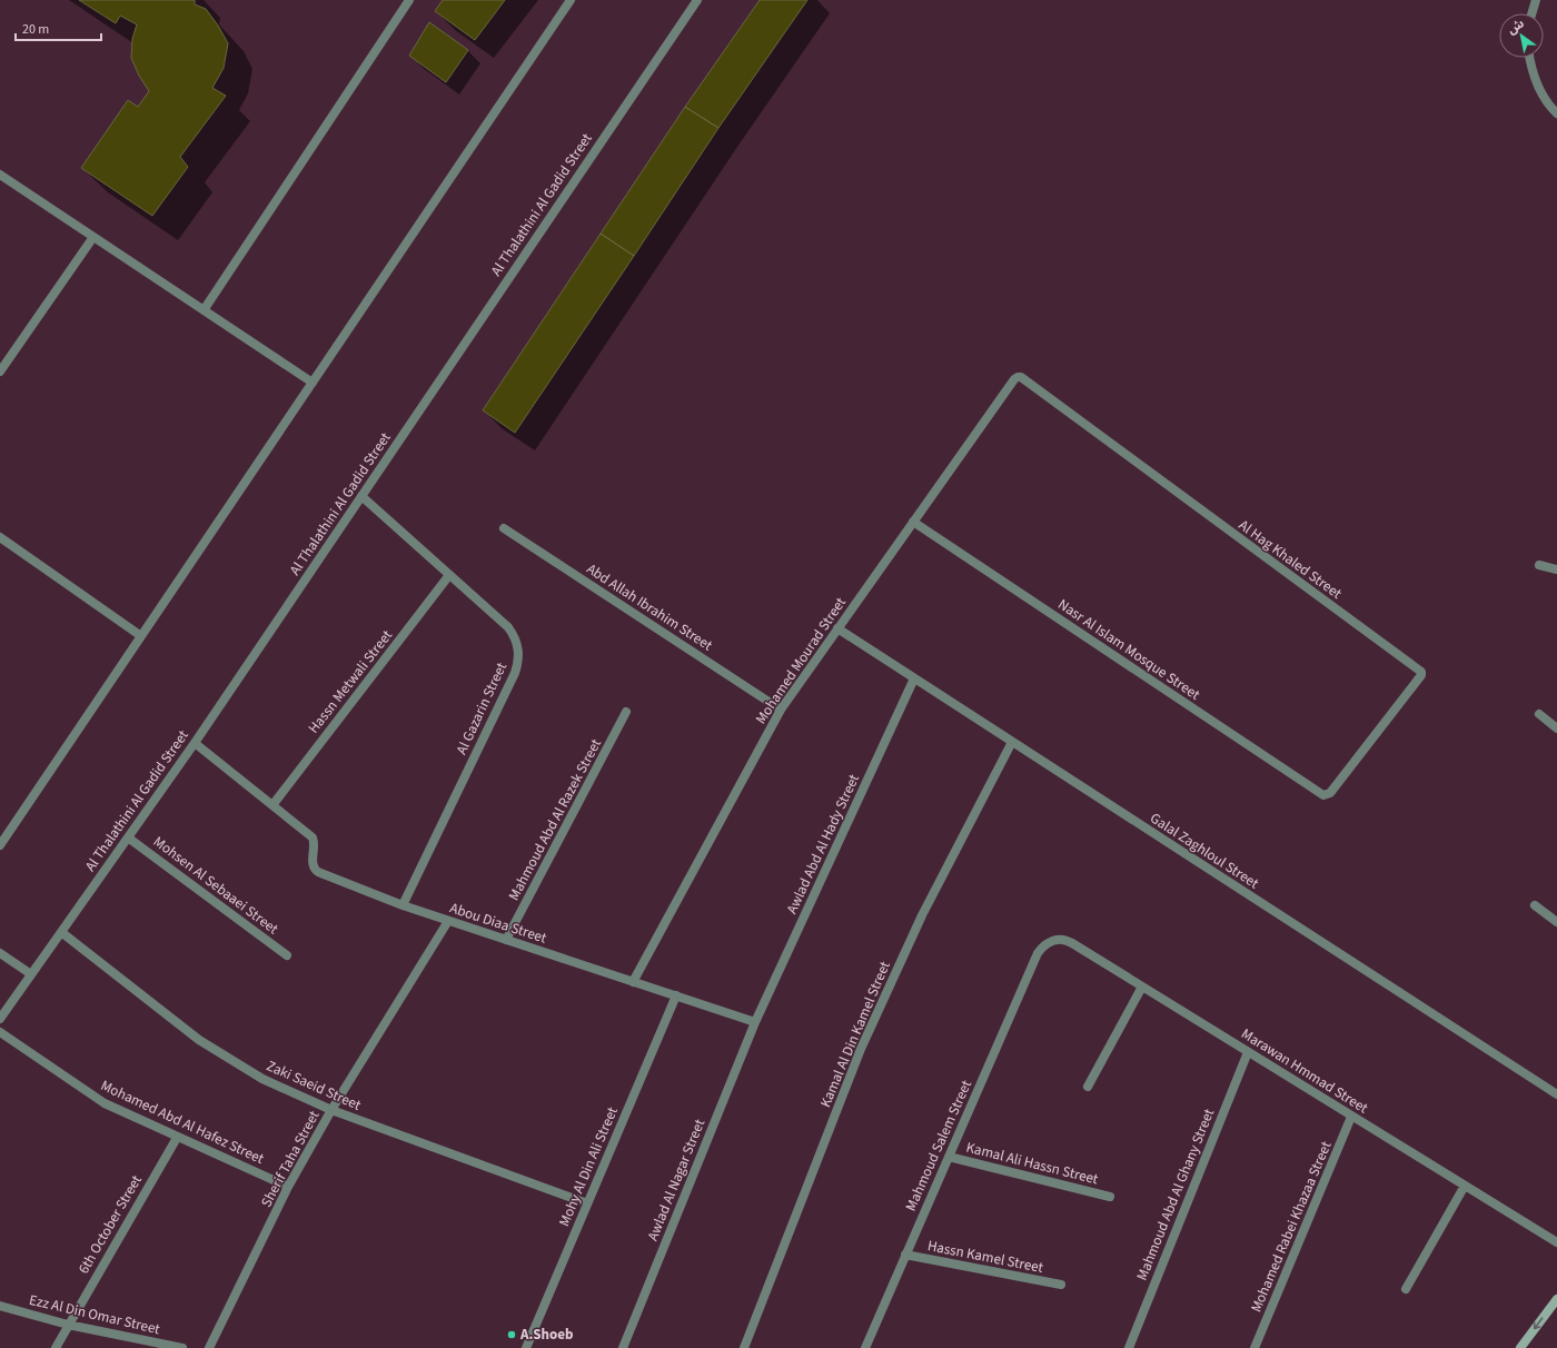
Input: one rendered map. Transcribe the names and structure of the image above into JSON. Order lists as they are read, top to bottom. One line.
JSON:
{"streets":{"street":["Al Thalathini Al Gadid Street","Al Hag Khaled Street","Abd Allah Ibrahim Street","Nasr Al Islam Mosque Street","Mohamed Mourad Street","Hassn Metwali Street","Al Gazarin Street","Mahmoud Abd Al Razek Street","Awlad Abd Al Hady Street","Galal Zaghloul Street","Mohsen Al Sebaaei Street","Abou Diaa Street","Kamal Al Din Kamel Street","Marawan Hmmad Street","Zaki Saeid Street","Mohamed Abd Al Hafez Street","Mahmoud Salem Street","Sherif Taha Street","Kamal Ali Hassn Street","Mohy Al Din Ali Street","Awlad Al Nagar Street","Mahmoud Abd Al Ghany Street","6th October Street","Mohamed Rabei Khazaa Street","Hassn Kamel Street","Ezz Al Din Omar Street"]},"crossings":[["Al Thalathini Al Gadid Street","Al Gazarin Street"],["Al Thalathini Al Gadid Street","Mohsen Al Sebaaei Street"],["Al Thalathini Al Gadid Street","Zaki Saeid Street"],["Al Hag Khaled Street","Nasr Al Islam Mosque Street"],["Al Hag Khaled Street","Mohamed Mourad Street"],["Abd Allah Ibrahim Street","Mohamed Mourad Street"],["Nasr Al Islam Mosque Street","Mohamed Mourad Street"],["Mohamed Mourad Street","Galal Zaghloul Street"],["Mohamed Mourad Street","Abou Diaa Street"],["Hassn Metwali Street","Al Gazarin Street"],["Hassn Metwali Street","Abou Diaa Street"],["Al Gazarin Street","Abou Diaa Street"],["Mahmoud Abd Al Razek Street","Abou Diaa Street"],["Awlad Abd Al Hady Street","Galal Zaghloul Street"],["Awlad Abd Al Hady Street","Abou Diaa Street"],["Awlad Abd Al Hady Street","Awlad Al Nagar Street"],["Galal Zaghloul Street","Kamal Al Din Kamel Street"],["Abou Diaa Street","Sherif Taha Street"],["Abou Diaa Street","Mohy Al Din Ali Street"],["Abou Diaa Street","Awlad Al Nagar Street"],["Marawan Hmmad Street","Mahmoud Salem Street"],["Marawan Hmmad Street","Mahmoud Abd Al Ghany Street"],["Marawan Hmmad Street","Mohamed Rabei Khazaa Street"],["Zaki Saeid Street","Sherif Taha Street"],["Zaki Saeid Street","Mohy Al Din Ali Street"],["Mohamed Abd Al Hafez Street","Sherif Taha Street"],["Mohamed Abd Al Hafez Street","6th October Street"],["Mahmoud Salem Street","Kamal Ali Hassn Street"],["Mahmoud Salem Street","Hassn Kamel Street"],["6th October Street","Ezz Al Din Omar Street"]],"places":["A.Shoeb"],"scale_bar":"20 m","north":"top left"}
